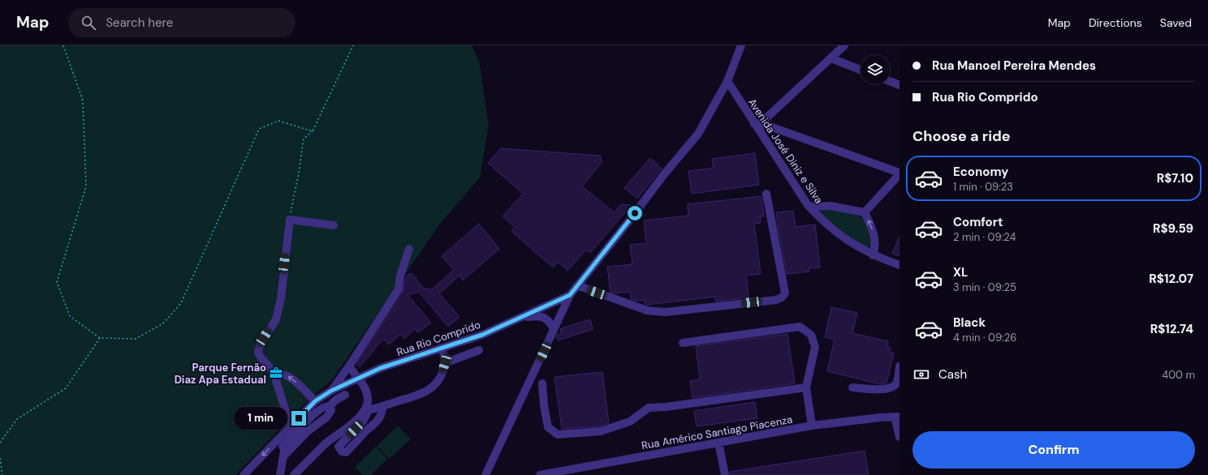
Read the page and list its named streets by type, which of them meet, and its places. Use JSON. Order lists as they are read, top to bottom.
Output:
{
  "streets": {
    "street": ["Avenida José Diniz e Silva", "Rua Rio Comprido", "Rua Américo Santiago Piacenza"]
  },
  "places": {
    "office": ["Parque Fernão Diaz Apa Estadual"]
  },
  "page": {
    "header": "Map",
    "search": "Search here",
    "nav": ["Map", "Directions", "Saved"],
    "banner": ["Rua Manoel Pereira Mendes", "Rua Rio Comprido"],
    "heading": "Choose a ride",
    "list": [
      {
        "name": "Economy",
        "note": "1 min · 09:23",
        "value": "R$7.10"
      },
      {
        "name": "Comfort",
        "note": "2 min · 09:24",
        "value": "R$9.59"
      },
      {
        "name": "XL",
        "note": "3 min · 09:25",
        "value": "R$12.07"
      },
      {
        "name": "Black",
        "note": "4 min · 09:26",
        "value": "R$12.74"
      }
    ],
    "pay": ["Cash", "400 m"],
    "bubble": "1 min",
    "buttons": "Confirm"
  }
}
